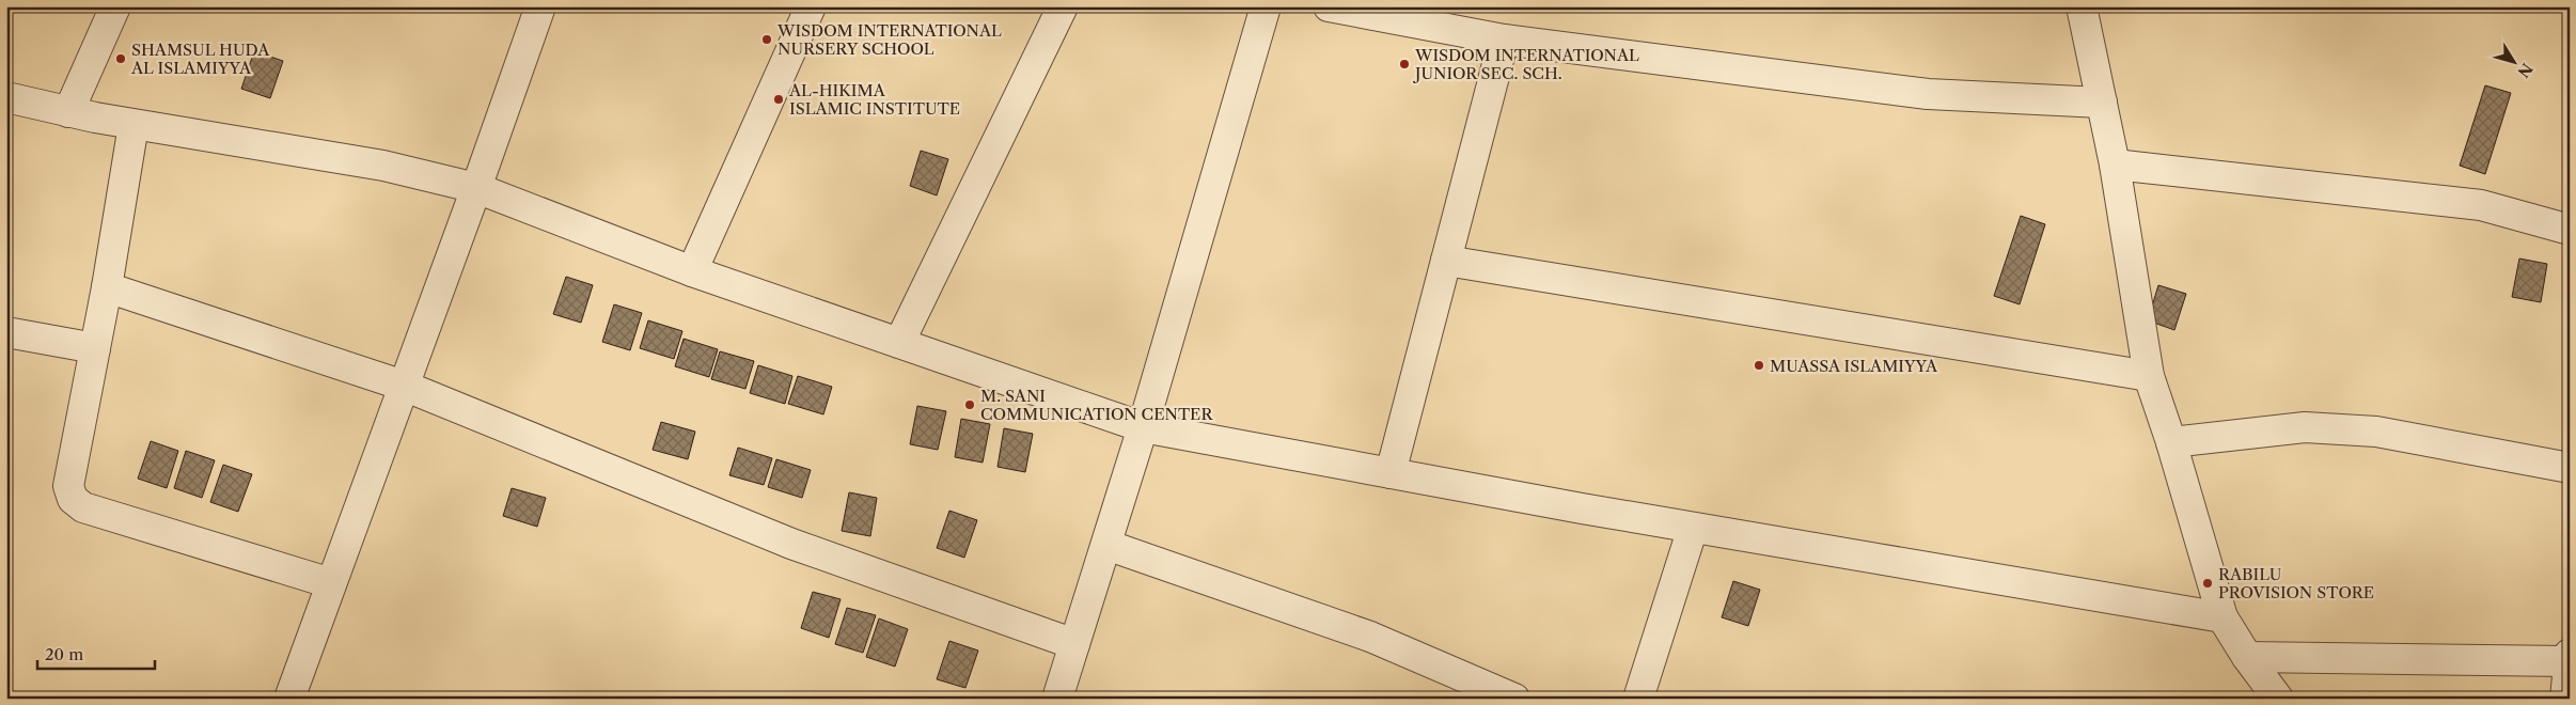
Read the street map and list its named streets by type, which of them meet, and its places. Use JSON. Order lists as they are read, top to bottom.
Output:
{
  "places": [
    "WISDOM INTERNATIONAL NURSERY SCHOOL",
    "SHAMSUL HUDA AL ISLAMIYYA",
    "WISDOM INTERNATIONAL JUNIOR SEC. SCH.",
    "AL-HIKIMA ISLAMIC INSTITUTE",
    "MUASSA ISLAMIYYA",
    "M. SANI COMMUNICATION CENTER",
    "RABILU PROVISION STORE"
  ],
  "scale_bar": "20 m",
  "north": "bottom right"
}
